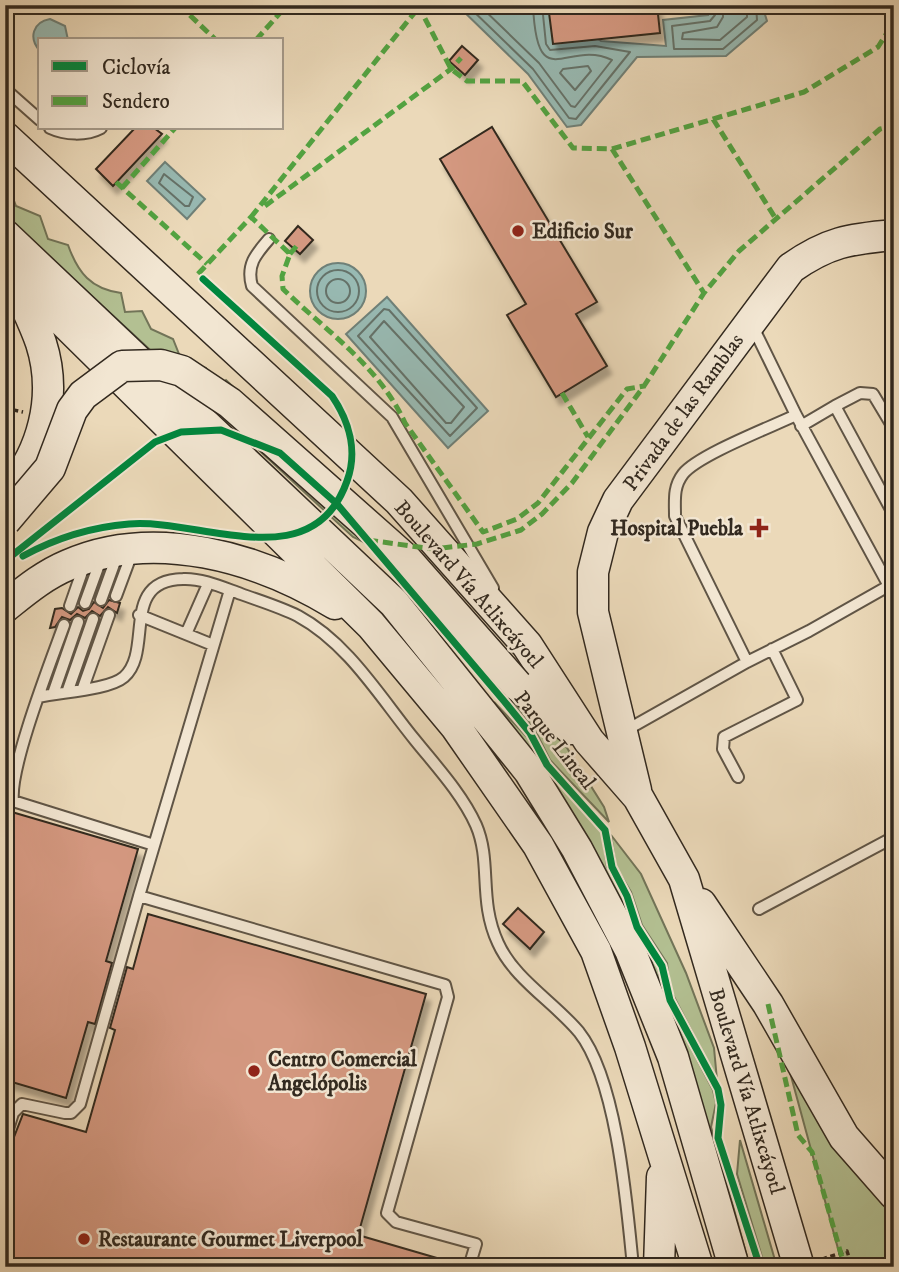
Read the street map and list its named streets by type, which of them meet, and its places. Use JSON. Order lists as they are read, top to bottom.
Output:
{
  "streets": {
    "main road": ["Privada de las Ramblas", "Boulevard Vía Atlixcáyotl"],
    "cycle path": ["Parque Lineal"]
  },
  "crossings": [
    ["Privada de las Ramblas", "Boulevard Vía Atlixcáyotl"]
  ],
  "places": {
    "other": ["Edificio Sur", "Centro Comercial Angelópolis", "Restaurante Gourmet Liverpool"],
    "health": ["Hospital Puebla"]
  },
  "legend": ["Ciclovía", "Sendero"]
}
